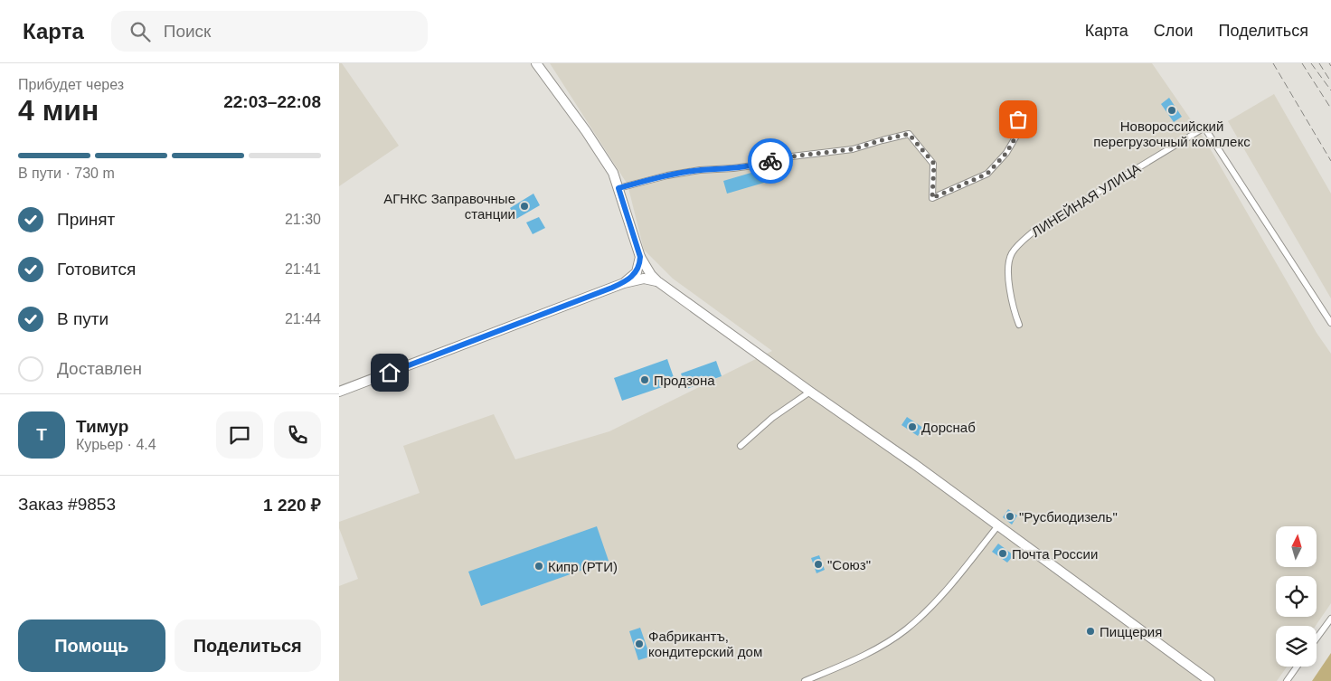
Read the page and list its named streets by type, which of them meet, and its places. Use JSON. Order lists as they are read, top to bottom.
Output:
{
  "streets": {
    "street": ["ЛИНЕЙНАЯ УЛИЦА"]
  },
  "places": [
    "Новороссийский перегрузочный комплекс",
    "АГНКС Заправочные станции",
    "Продзона",
    "Дорснаб",
    "\"Русбиодизель\"",
    "Почта России",
    "\"Союз\"",
    "Кипр (РТИ)",
    "Пиццерия",
    "Фабрикантъ, кондитерский дом"
  ],
  "north": "top",
  "page": {
    "header": "Карта",
    "search": "Поиск",
    "nav": ["Карта", "Слои", "Поделиться"],
    "heading": ["4 мин", "Прибудет через", "22:03–22:08"],
    "panel": [
      "Тимур",
      "Курьер · 4.4",
      "Заказ #9853",
      "1 220 ₽"
    ],
    "bar": "В пути · 730 m",
    "list": [
      ["Принят", "21:30"],
      ["Готовится", "21:41"],
      ["В пути", "21:44"],
      "Доставлен"
    ],
    "round": "Т",
    "buttons": ["Помощь", "Поделиться"]
  }
}
